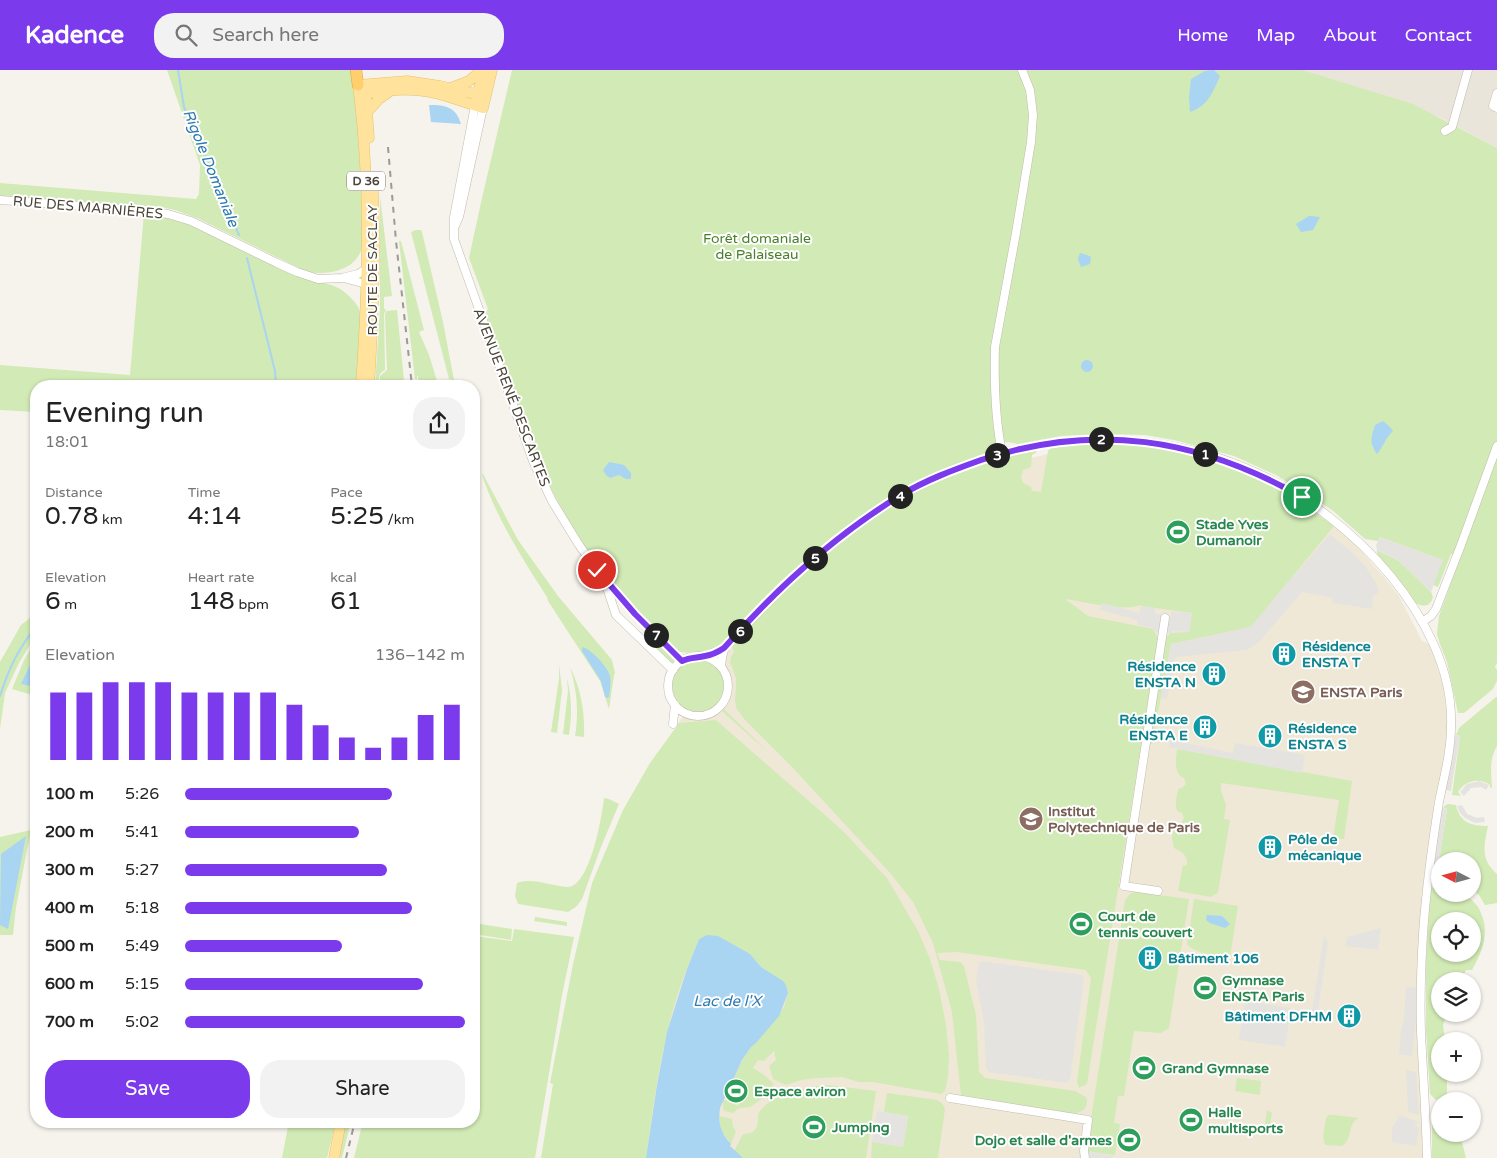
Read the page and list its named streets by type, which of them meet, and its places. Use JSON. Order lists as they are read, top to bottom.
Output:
{
  "streets": {
    "main road": ["D 36", "ROUTE DE SACLAY"],
    "street": ["RUE DES MARNIÈRES", "AVENUE RENÉ DESCARTES"]
  },
  "crossings": [
    ["RUE DES MARNIÈRES", "ROUTE DE SACLAY"]
  ],
  "water": ["Rigole Domaniale", "Lac de l'X"],
  "parks": ["Forêt domaniale de Palaiseau"],
  "places": {
    "sports": [
      "Stade Yves Dumanoir",
      "Court de tennis couvert",
      "Gymnase ENSTA Paris",
      "Grand Gymnase",
      "Espace aviron",
      "Halle multisports",
      "Jumping",
      "Dojo et salle d'armes"
    ],
    "building": [
      "Résidence ENSTA T",
      "Résidence ENSTA N",
      "Résidence ENSTA E",
      "Résidence ENSTA S",
      "Pôle de mécanique",
      "Bâtiment 106",
      "Bâtiment DFHM"
    ],
    "school or university": ["ENSTA Paris", "Institut Polytechnique de Paris"]
  },
  "north": "left",
  "page": {
    "header": "Kadence",
    "search": "Search here",
    "nav": [
      "Home",
      "Map",
      "About",
      "Contact"
    ],
    "heading": ["Evening run", "18:01"],
    "pins": [
      "2",
      "1",
      "3",
      "4",
      "5",
      "6",
      "7"
    ],
    "stats": [
      ["Distance", "0.78 km"],
      ["Time", "4:14"],
      ["Pace", "5:25 /km"],
      ["Elevation", "6 m"],
      ["Heart rate", "148 bpm"],
      ["kcal", "61"]
    ],
    "chart": ["Elevation", "136–142 m"],
    "list": [
      {
        "name": "100 m",
        "note": "5:26"
      },
      {
        "name": "200 m",
        "note": "5:41"
      },
      {
        "name": "300 m",
        "note": "5:27"
      },
      {
        "name": "400 m",
        "note": "5:18"
      },
      {
        "name": "500 m",
        "note": "5:49"
      },
      {
        "name": "600 m",
        "note": "5:15"
      },
      {
        "name": "700 m",
        "note": "5:02"
      }
    ],
    "map_buttons": ["+", "−"],
    "buttons": ["Save", "Share"]
  }
}
